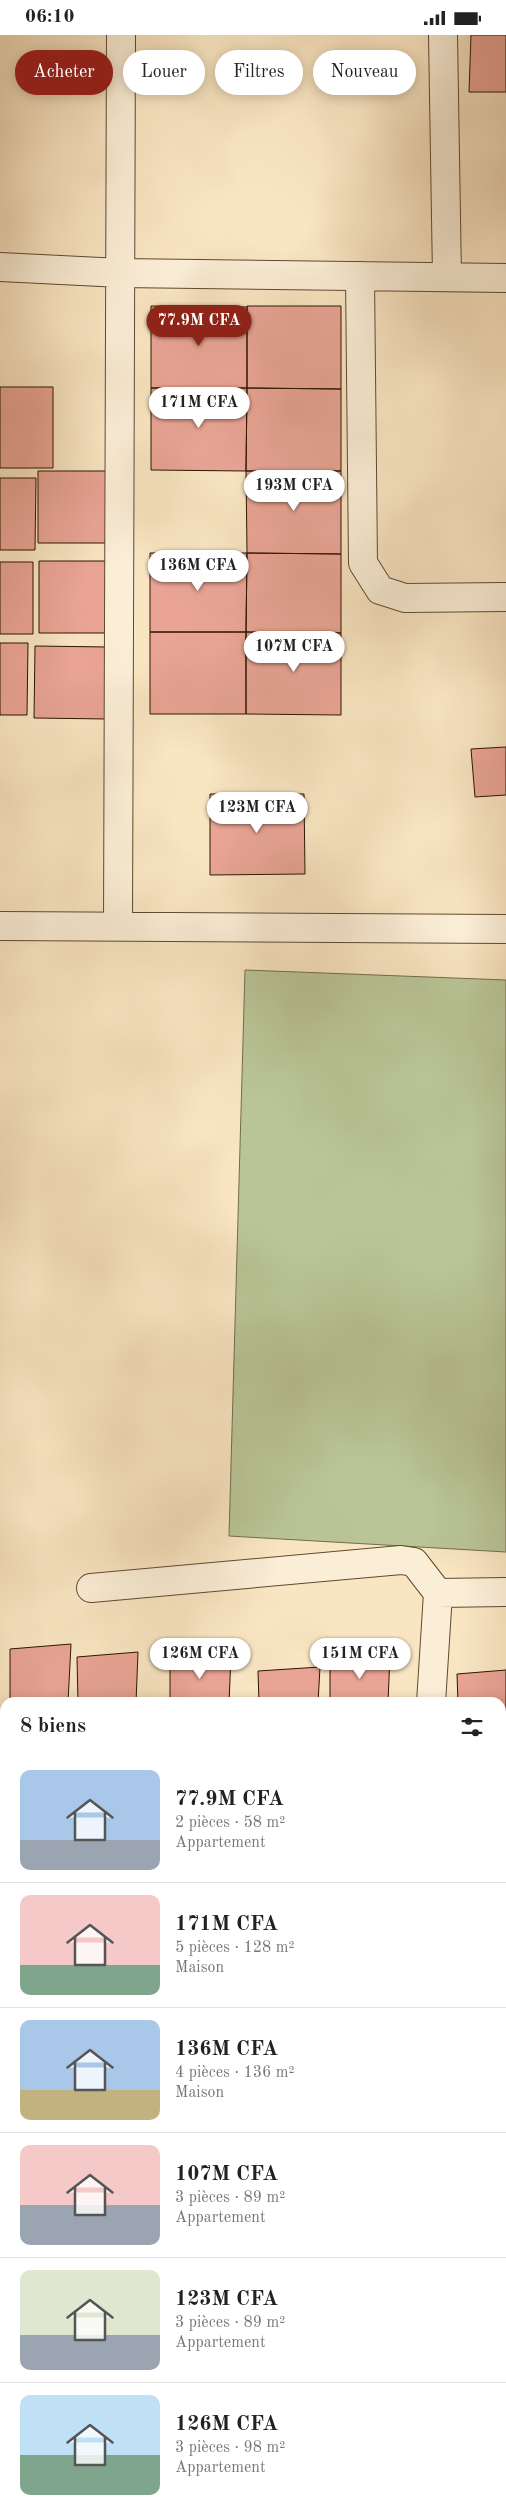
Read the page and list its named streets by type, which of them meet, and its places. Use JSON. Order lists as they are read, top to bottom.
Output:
{
  "page": {
    "status": "06:10",
    "chip": [
      "Acheter",
      "Louer",
      "Filtres",
      "Nouveau"
    ],
    "price": [
      "77.9M CFA",
      "171M CFA",
      "193M CFA",
      "136M CFA",
      "107M CFA",
      "123M CFA",
      "126M CFA",
      "151M CFA"
    ],
    "heading": "8 biens",
    "list": [
      {
        "name": "77.9M CFA",
        "note": "2 pièces · 58 m² · Appartement"
      },
      {
        "name": "171M CFA",
        "note": "5 pièces · 128 m² · Maison"
      },
      {
        "name": "136M CFA",
        "note": "4 pièces · 136 m² · Maison"
      },
      {
        "name": "107M CFA",
        "note": "3 pièces · 89 m² · Appartement"
      },
      {
        "name": "123M CFA",
        "note": "3 pièces · 89 m² · Appartement"
      },
      {
        "name": "126M CFA",
        "note": "3 pièces · 98 m² · Appartement"
      }
    ]
  }
}
